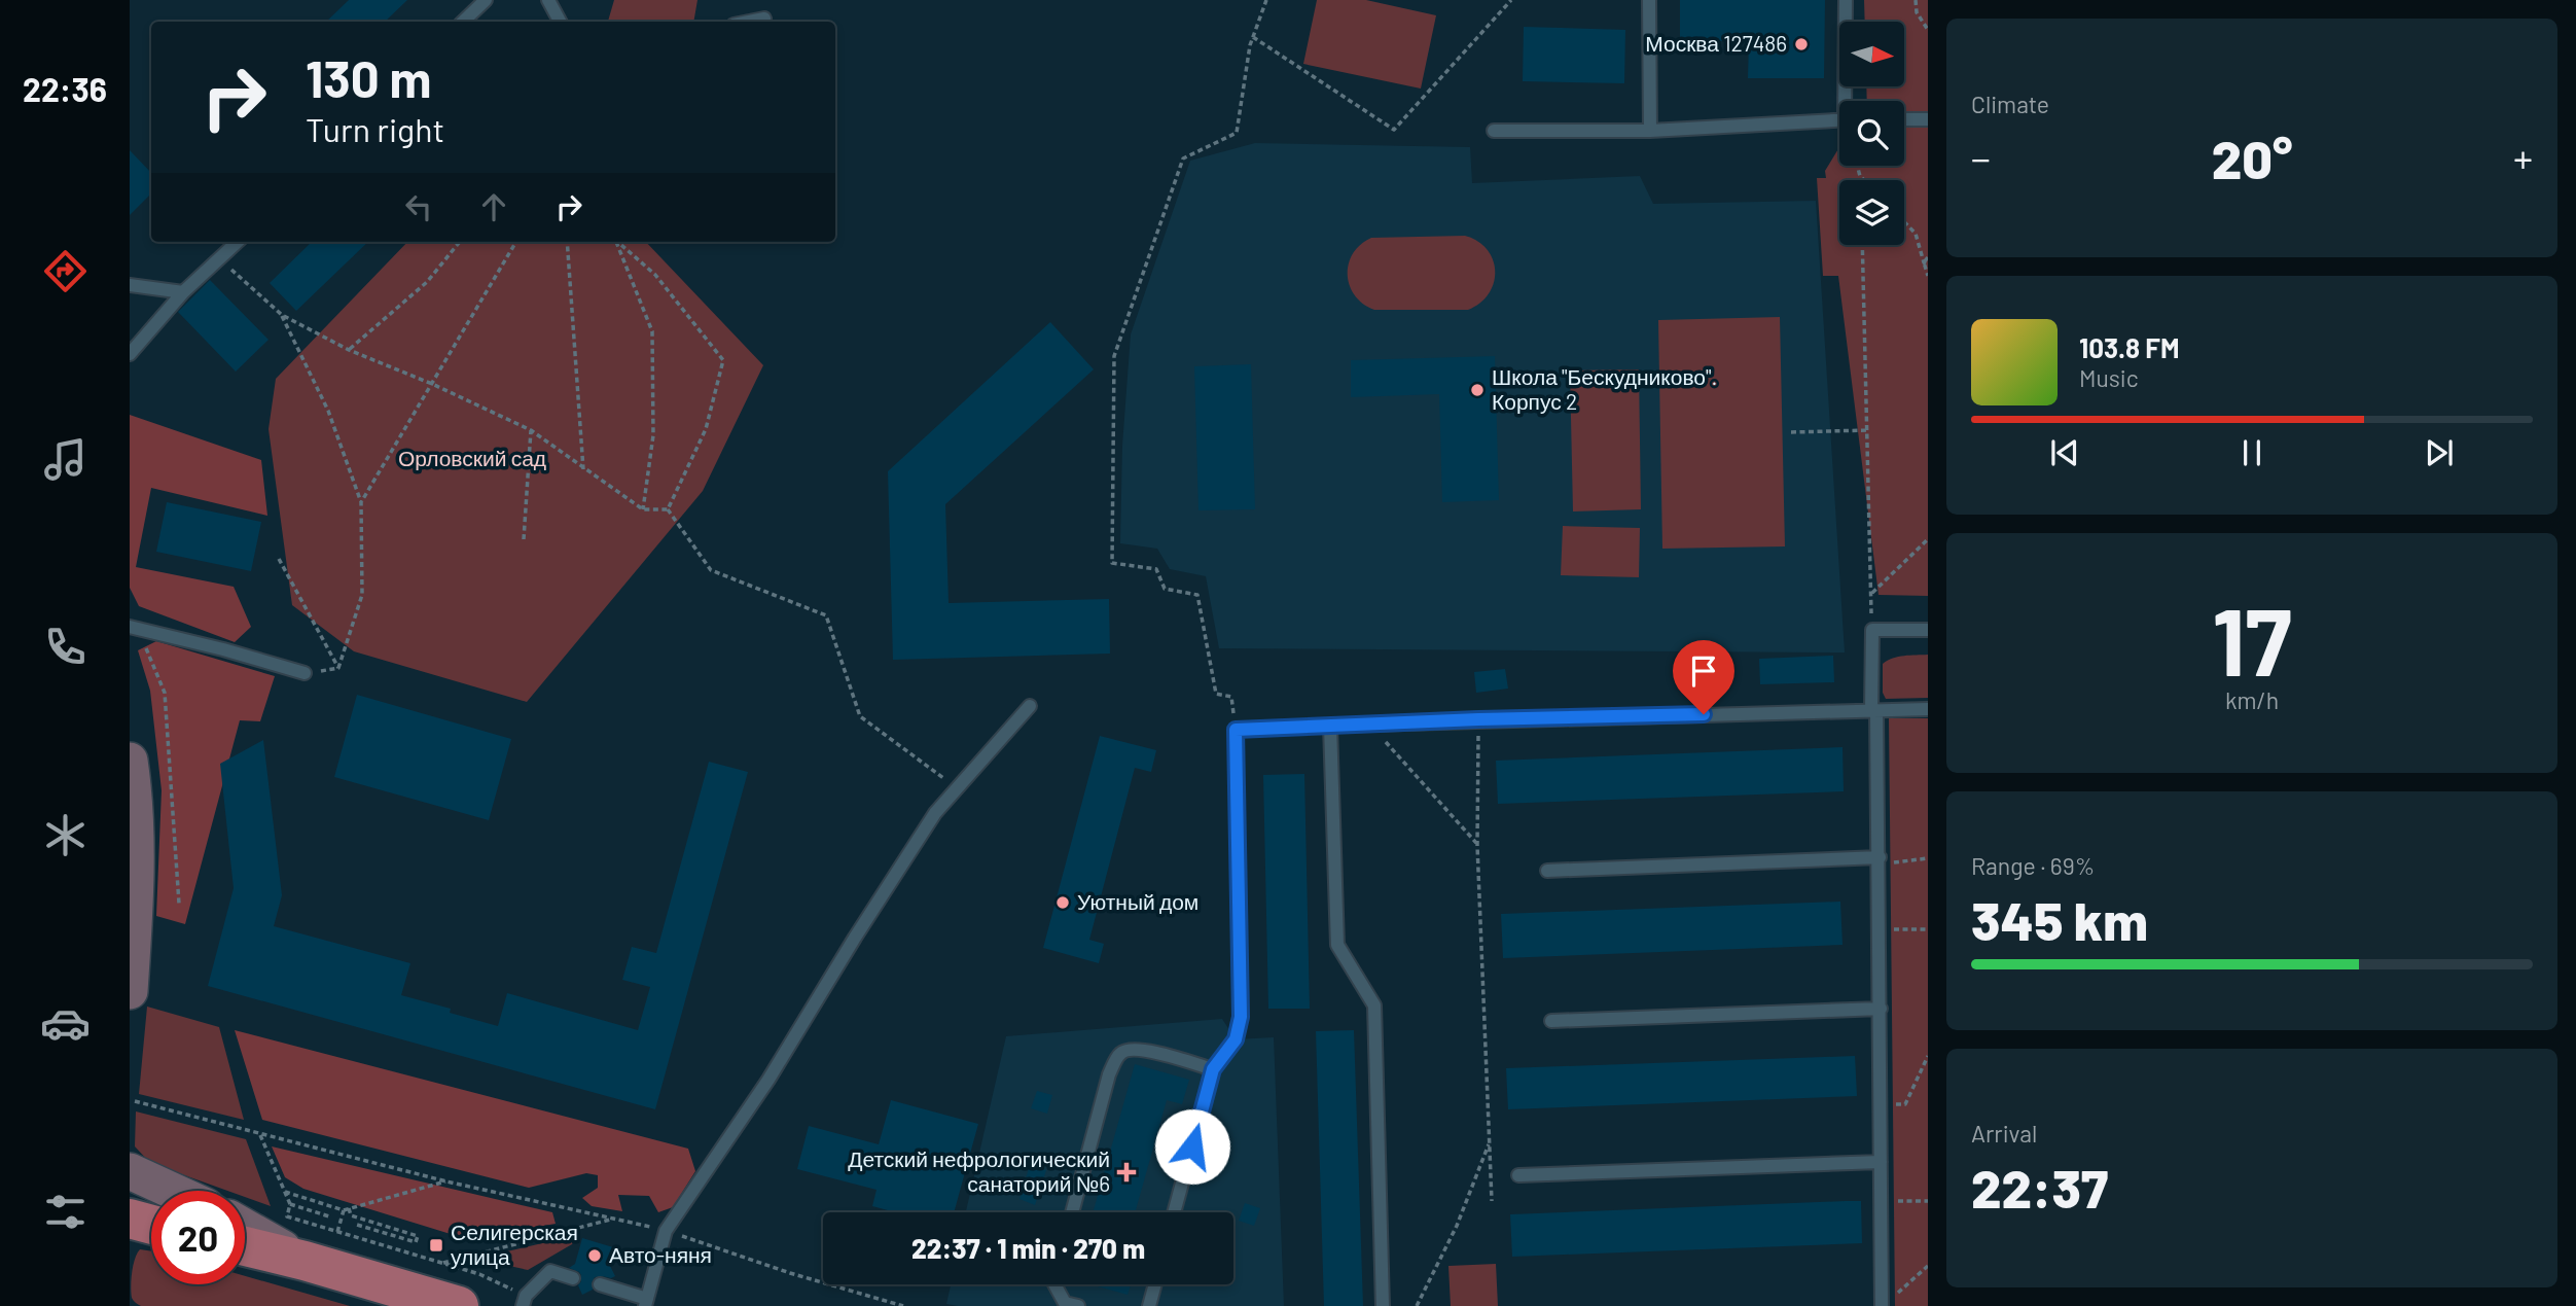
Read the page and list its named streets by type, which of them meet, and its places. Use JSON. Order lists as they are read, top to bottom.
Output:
{
  "parks": ["Орловский сад"],
  "places": {
    "other": [
      "Москва 127486",
      "Школа \"Бескудниково\". Корпус 2",
      "Уютный дом",
      "Авто-няня"
    ],
    "health": ["Детский нефрологический санаторий №6"],
    "transit": ["Селигерская улица"]
  },
  "north": "right",
  "page": {
    "tabs": "22:36",
    "tile": [
      "Climate",
      ["17", "km/h"],
      ["Range · 69%", "345 km"],
      ["Arrival", "22:37"]
    ],
    "turn": ["130 m", "Turn right"],
    "heat": ["−", "20°", "+"],
    "song": ["103.8 FM", "Music"],
    "limit": "20",
    "trip": "22:37 · 1 min · 270 m"
  }
}
